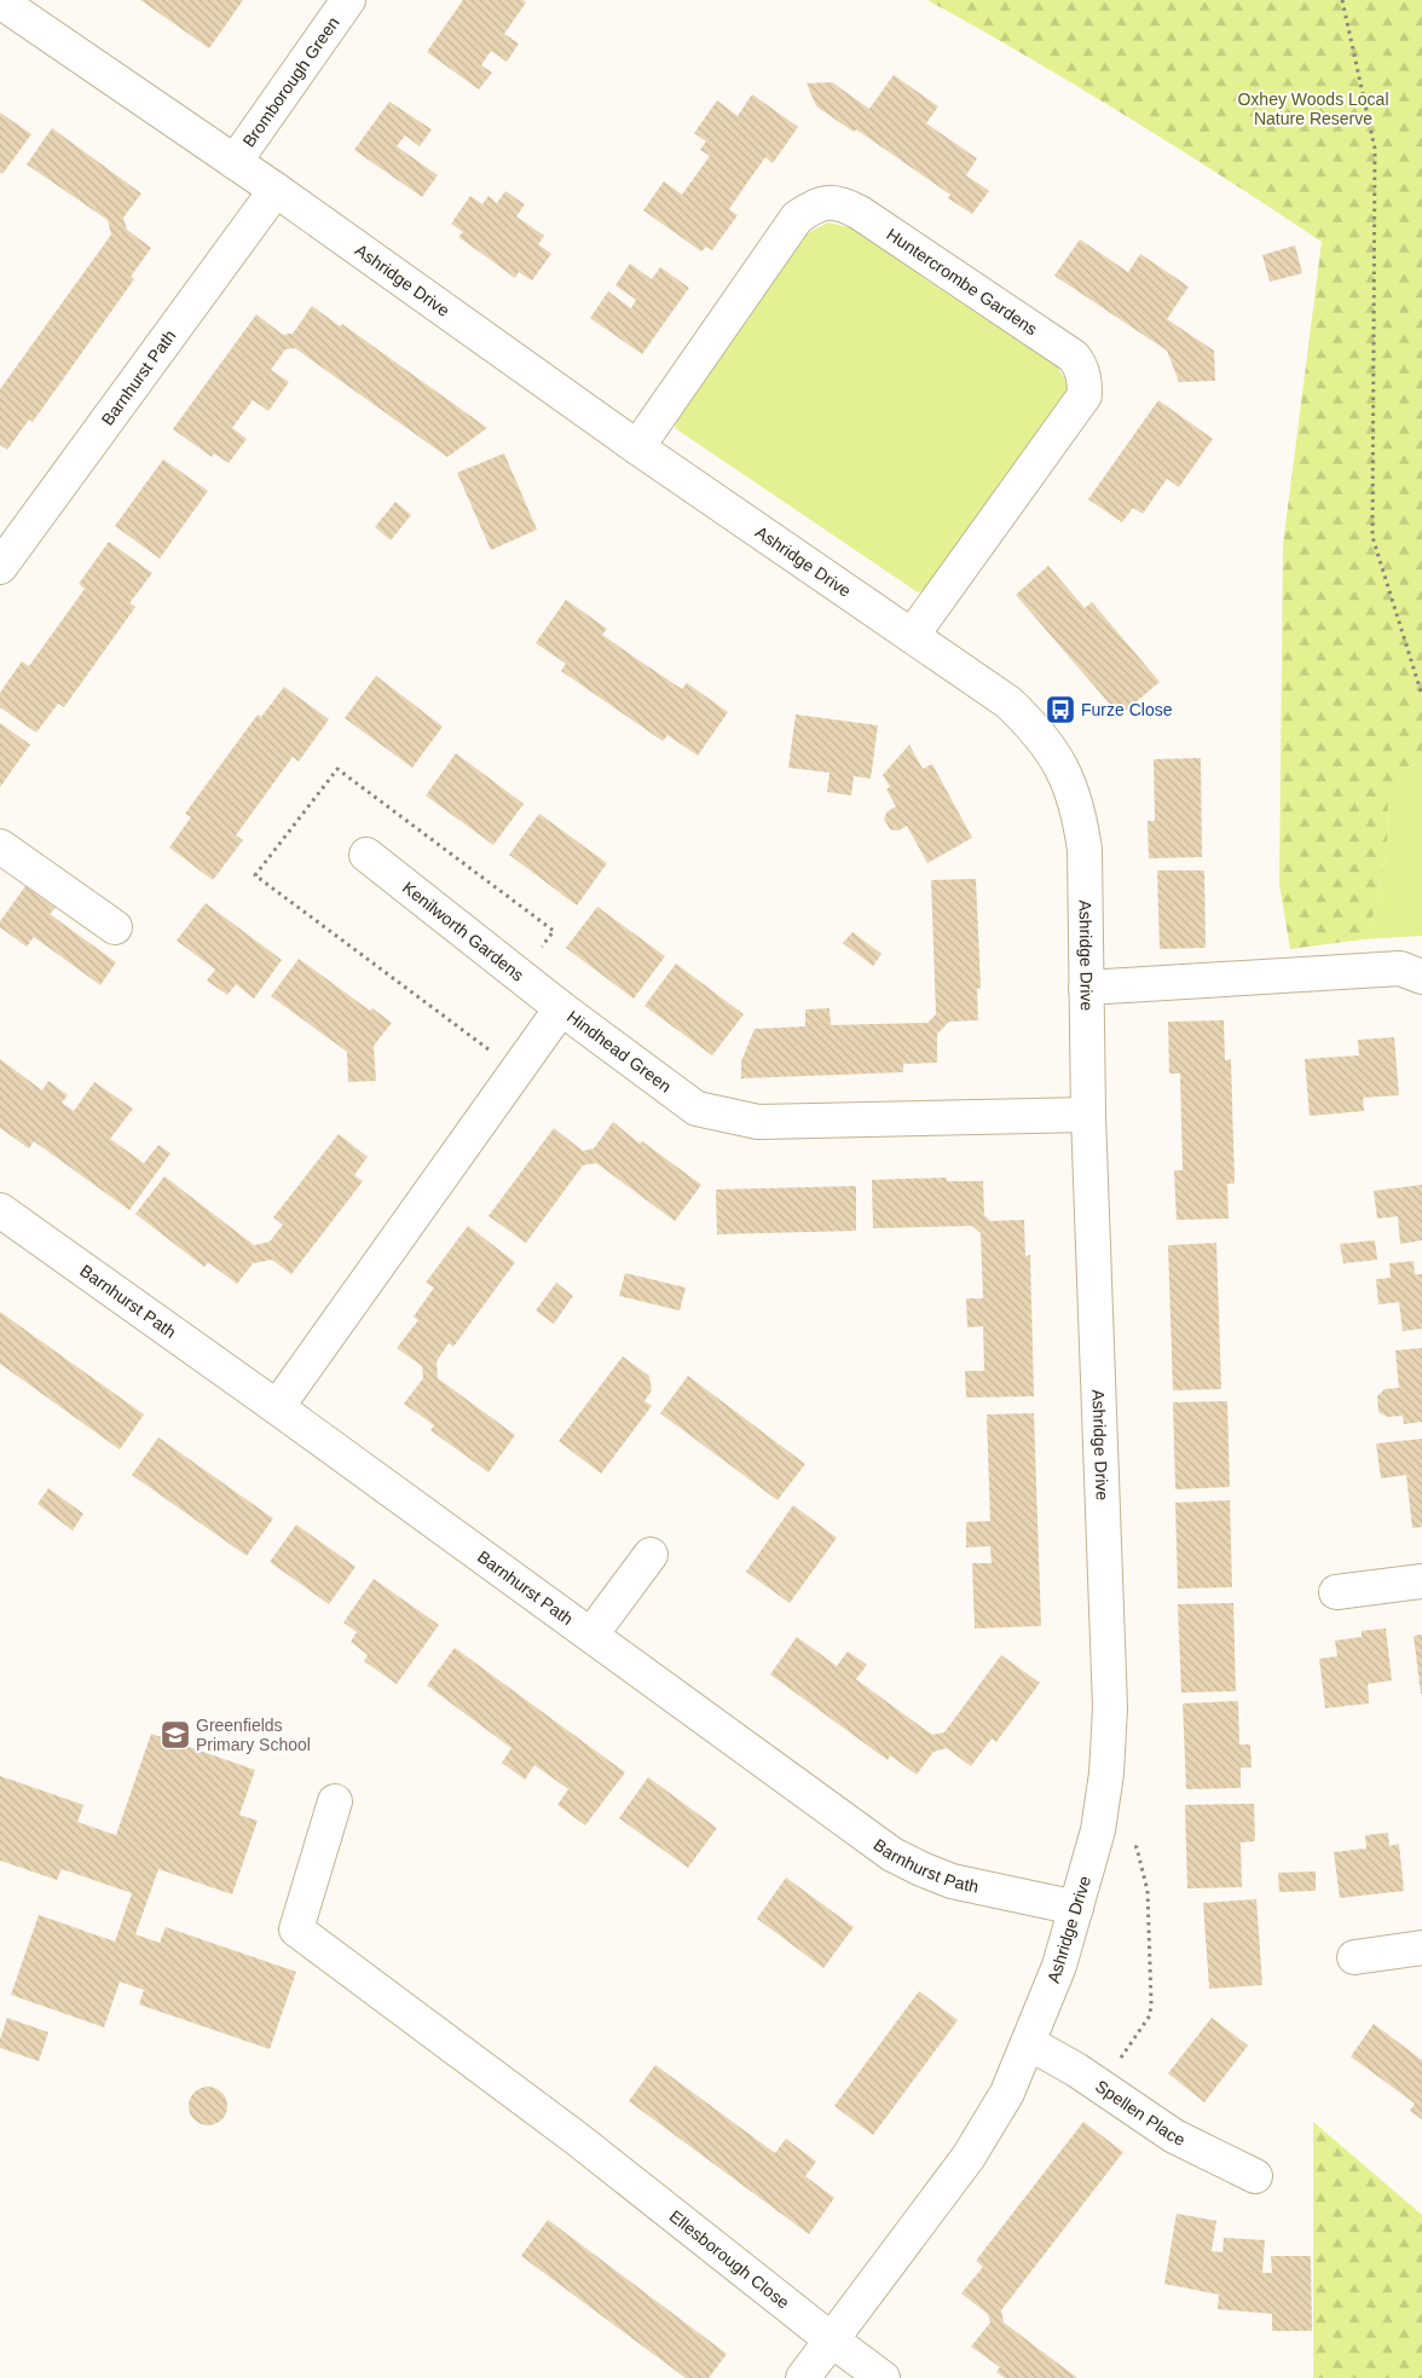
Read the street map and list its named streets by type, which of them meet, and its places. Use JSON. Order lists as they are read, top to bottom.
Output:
{
  "streets": {
    "street": [
      "Bromborough Green",
      "Ashridge Drive",
      "Huntercrombe Gardens",
      "Barnhurst Path",
      "Kenilworth Gardens",
      "Hindhead Green",
      "Spellen Place",
      "Ellesborough Close"
    ]
  },
  "crossings": [
    ["Bromborough Green", "Ashridge Drive"],
    ["Ashridge Drive", "Huntercrombe Gardens"],
    ["Ashridge Drive", "Barnhurst Path"],
    ["Ashridge Drive", "Hindhead Green"],
    ["Ashridge Drive", "Spellen Place"],
    ["Ashridge Drive", "Ellesborough Close"],
    ["Barnhurst Path", "Hindhead Green"],
    ["Kenilworth Gardens", "Hindhead Green"]
  ],
  "parks": ["Oxhey Woods Local Nature Reserve"],
  "places": {
    "bus stop": ["Furze Close"],
    "school or university": ["Greenfields Primary School"]
  }
}
